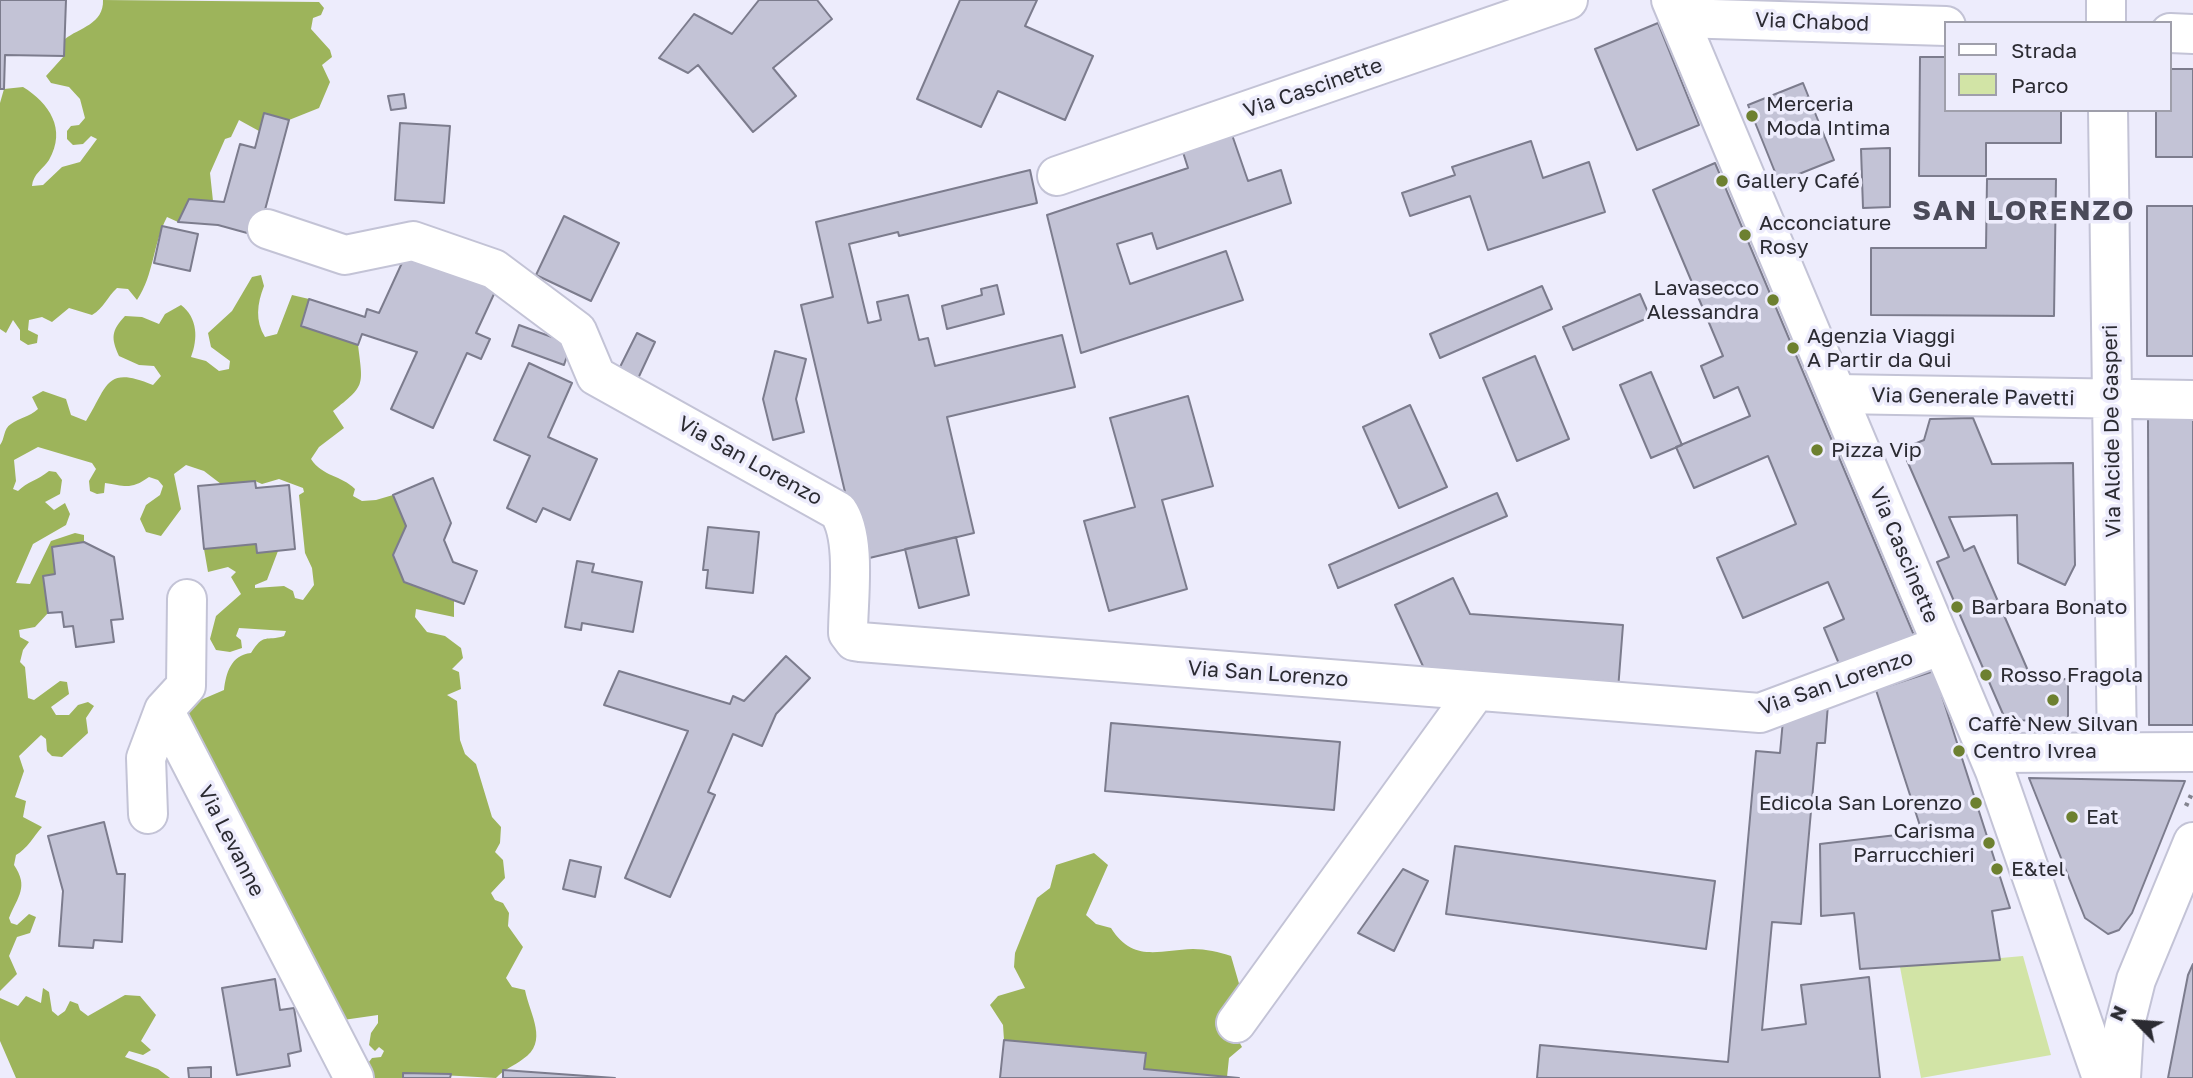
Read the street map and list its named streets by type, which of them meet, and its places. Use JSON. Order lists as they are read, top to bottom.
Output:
{
  "streets": {
    "street": [
      "Via Chabod",
      "Via Cascinette",
      "Via Generale Pavetti",
      "Via Alcide De Gasperi",
      "Via San Lorenzo",
      "Via Levanne"
    ]
  },
  "crossings": [
    ["Via Chabod", "Via Cascinette"],
    ["Via Cascinette", "Via Generale Pavetti"],
    ["Via Cascinette", "Via San Lorenzo"],
    ["Via Generale Pavetti", "Via Alcide De Gasperi"]
  ],
  "districts": ["SAN LORENZO"],
  "places": [
    "Merceria Moda Intima",
    "Gallery Café",
    "Acconciature Rosy",
    "Lavasecco Alessandra",
    "Agenzia Viaggi A Partir da Qui",
    "Pizza Vip",
    "Barbara Bonato",
    "Rosso Fragola",
    "Caffè New Silvan",
    "Centro Ivrea",
    "Edicola San Lorenzo",
    "Eat",
    "Carisma Parrucchieri",
    "E&tel"
  ],
  "legend": ["Strada", "Parco"],
  "north": "top left"
}
